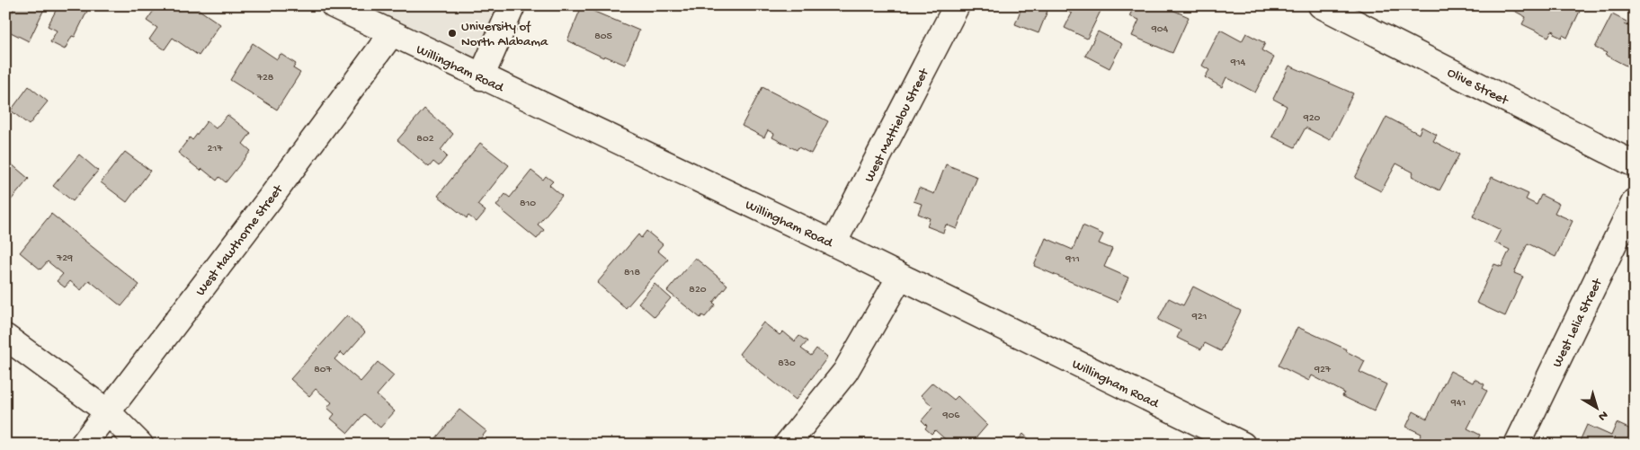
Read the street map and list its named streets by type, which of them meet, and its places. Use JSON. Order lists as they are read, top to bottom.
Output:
{
  "streets": {
    "street": [
      "Willingham Road",
      "Olive Street",
      "West Mattielou Street",
      "West Hawthorne Street",
      "West Lelia Street"
    ]
  },
  "crossings": [
    ["Willingham Road", "West Mattielou Street"],
    ["Willingham Road", "West Hawthorne Street"]
  ],
  "places": ["University of North Alabama"],
  "house_numbers": [
    "904",
    "805",
    "914",
    "728",
    "920",
    "802",
    "217",
    "810",
    "729",
    "911",
    "818",
    "820",
    "921",
    "830",
    "807",
    "927",
    "941",
    "906"
  ],
  "north": "bottom right"
}
